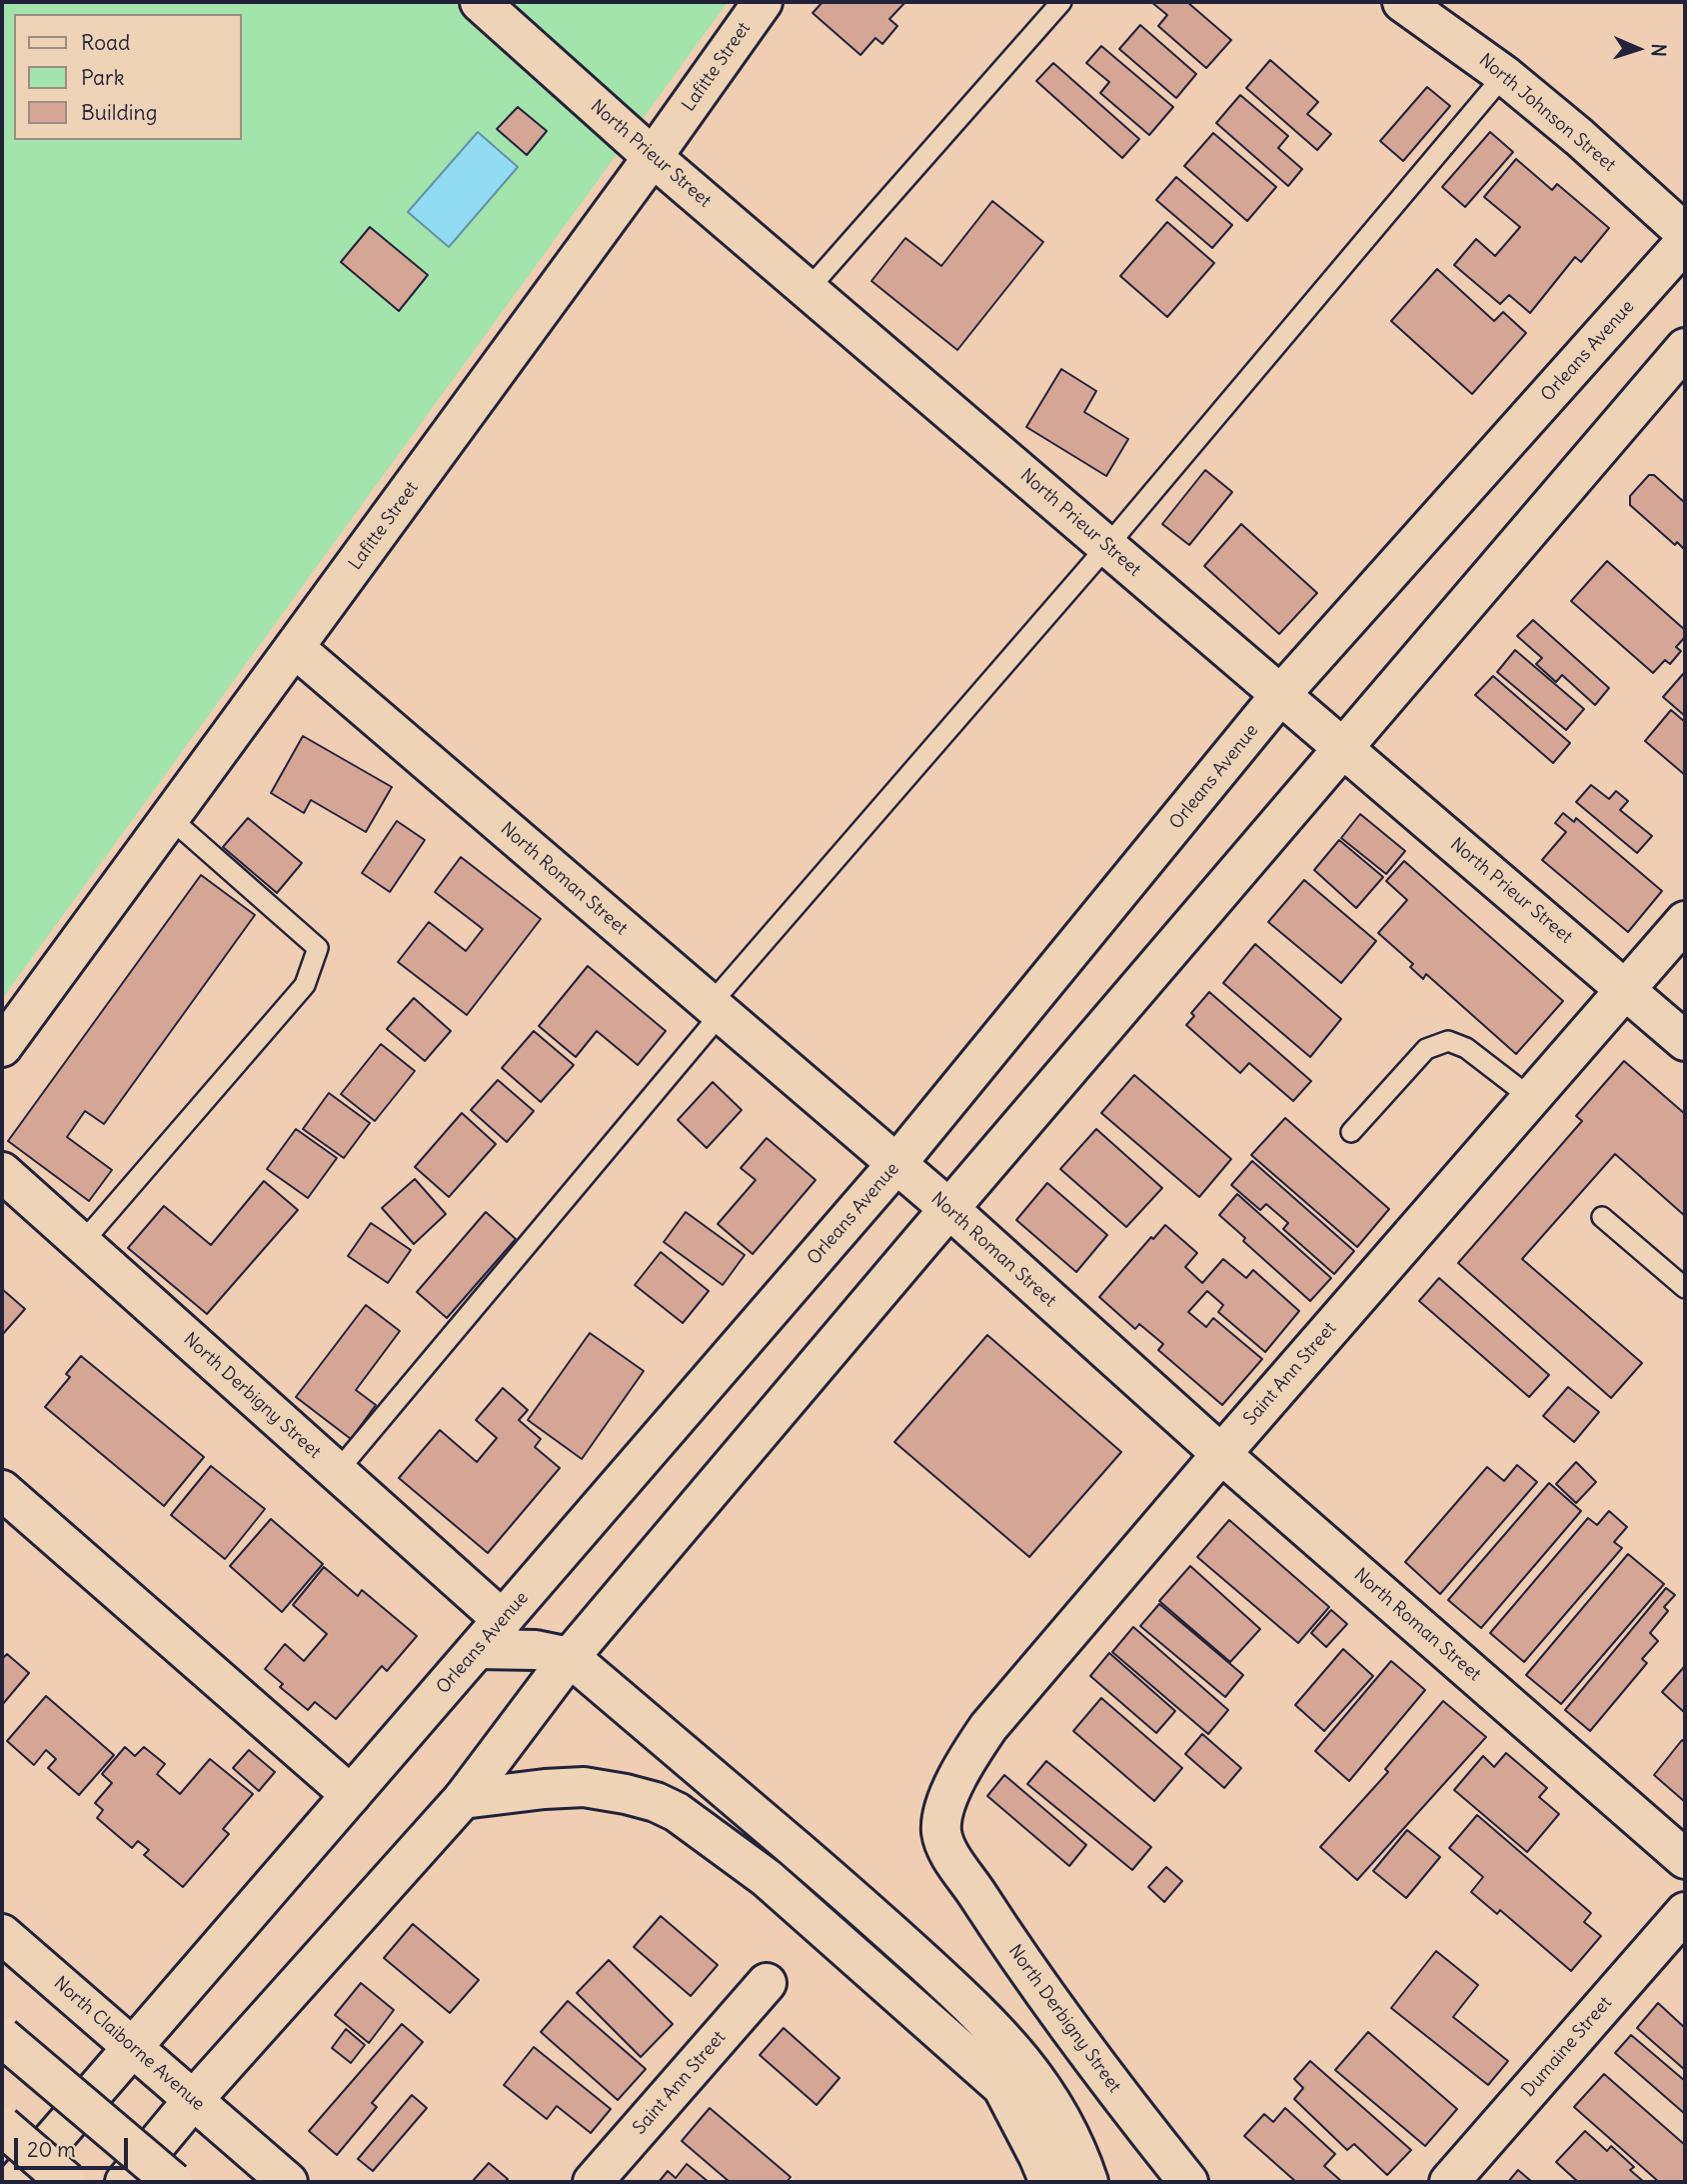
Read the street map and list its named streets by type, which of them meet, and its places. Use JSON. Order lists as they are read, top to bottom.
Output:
{
  "streets": {
    "main road": [
      "Lafitte Street",
      "North Johnson Street",
      "North Prieur Street",
      "Orleans Avenue",
      "North Roman Street",
      "Saint Ann Street",
      "North Derbigny Street",
      "North Claiborne Avenue",
      "Dumaine Street"
    ]
  },
  "crossings": [
    ["Lafitte Street", "North Prieur Street"],
    ["Lafitte Street", "North Roman Street"],
    ["North Prieur Street", "Orleans Avenue"],
    ["North Prieur Street", "Saint Ann Street"],
    ["Orleans Avenue", "North Roman Street"],
    ["Orleans Avenue", "North Derbigny Street"],
    ["Orleans Avenue", "North Claiborne Avenue"],
    ["North Roman Street", "Saint Ann Street"],
    ["Saint Ann Street", "North Derbigny Street"]
  ],
  "legend": ["Road", "Park", "Building"],
  "scale_bar": "20 m",
  "north": "right"
}
